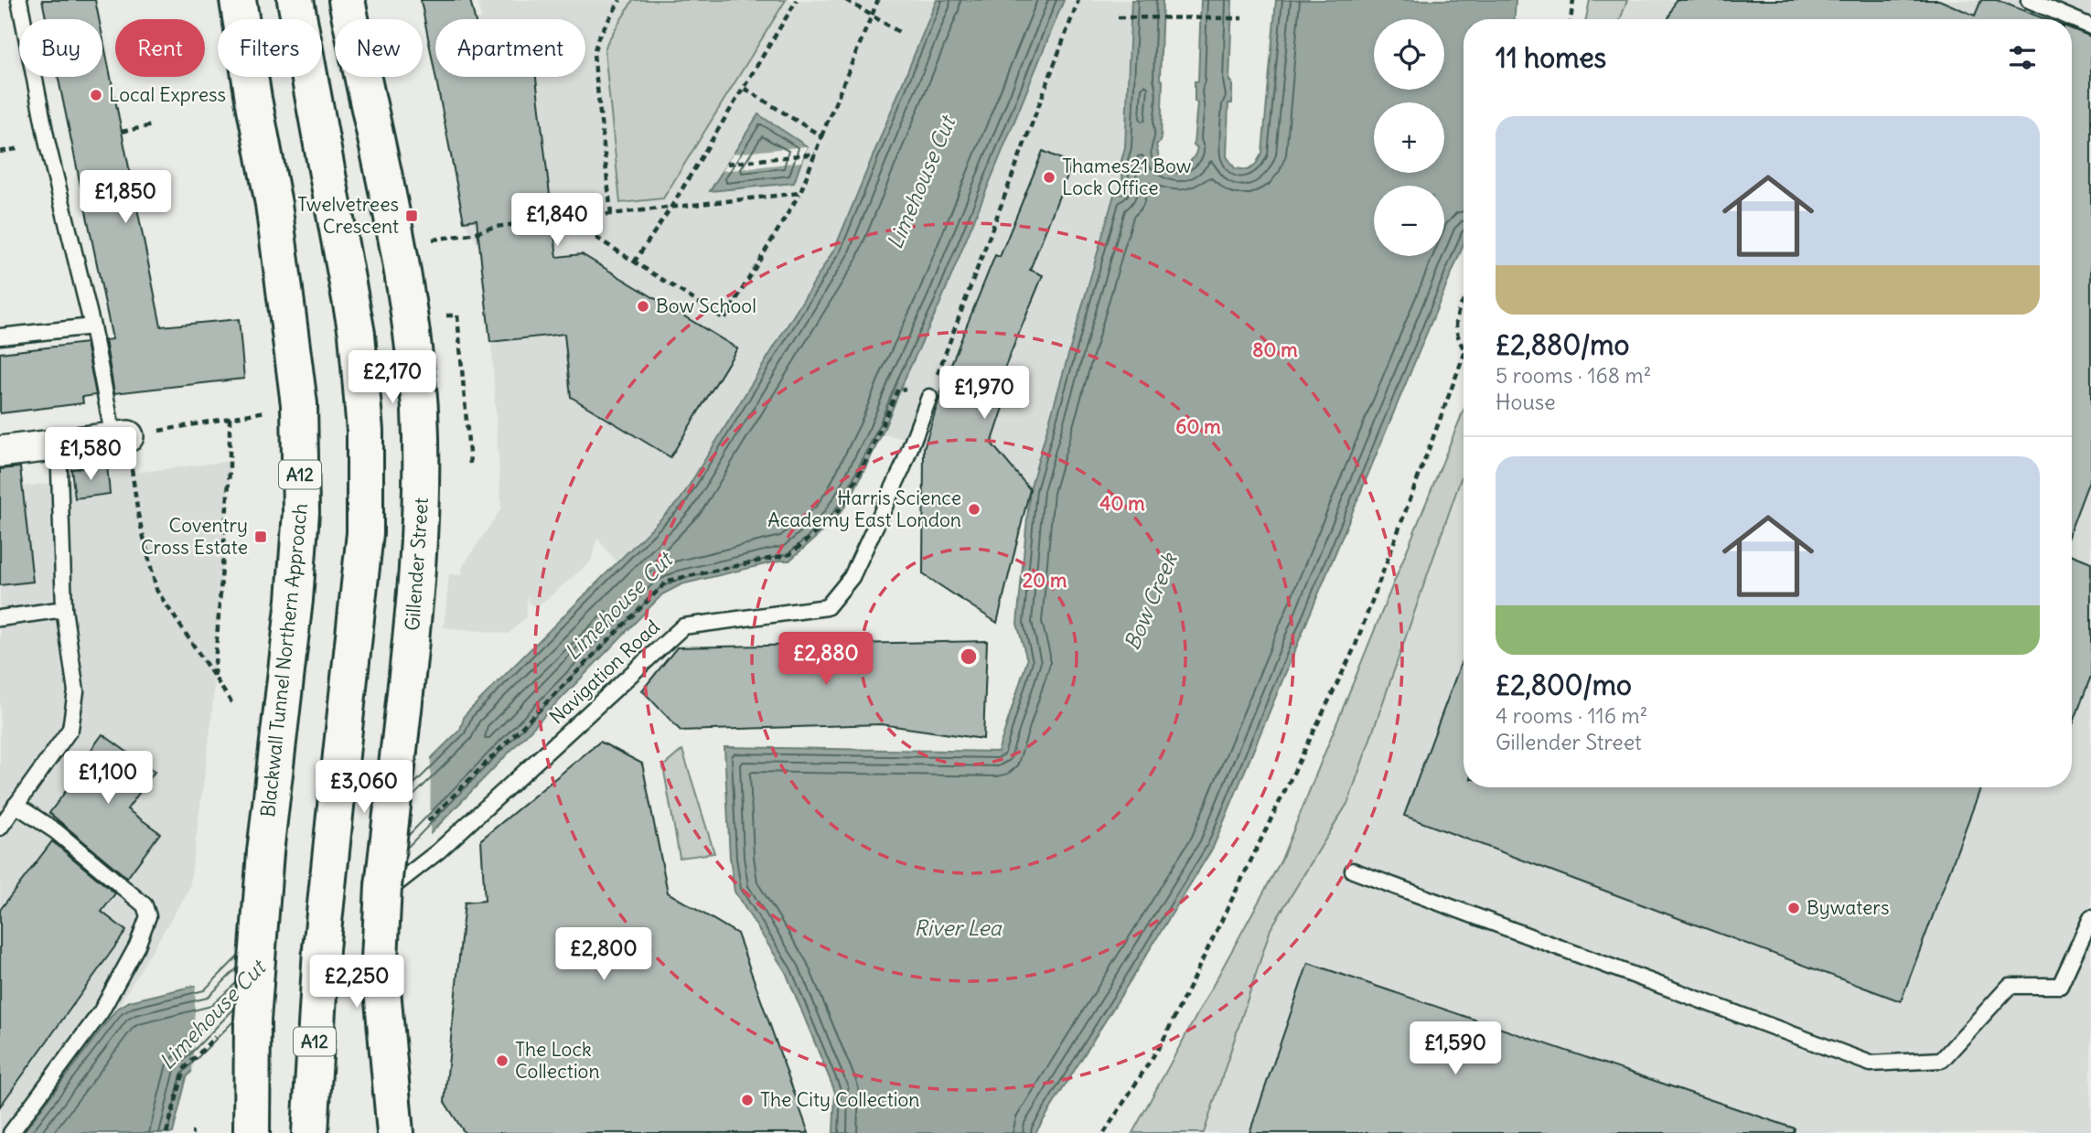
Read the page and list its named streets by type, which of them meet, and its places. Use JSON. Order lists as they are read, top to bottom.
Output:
{
  "streets": {
    "main road": ["A12", "Gillender Street", "Blackwall Tunnel Northern Approach"],
    "lane": ["Navigation Road"]
  },
  "crossings": [
    ["Gillender Street", "Navigation Road"]
  ],
  "water": ["Limehouse Cut", "Bow Creek", "River Lea"],
  "places": {
    "other": [
      "Local Express",
      "Thames21 Bow Lock Office",
      "Bow School",
      "Harris Science Academy East London",
      "Bywaters",
      "The Lock Collection",
      "The City Collection"
    ],
    "transit": ["Twelvetrees Crescent", "Coventry Cross Estate"]
  },
  "page": {
    "map_buttons": ["+", "−"],
    "chip": [
      "Buy",
      "Rent",
      "Filters",
      "New",
      "Apartment"
    ],
    "heading": "11 homes",
    "list": [
      {
        "name": "£2,880/mo",
        "note": "5 rooms · 168 m² · House"
      },
      {
        "name": "£2,800/mo",
        "note": "4 rooms · 116 m² · Gillender Street"
      }
    ],
    "price": [
      "£1,850",
      "£1,840",
      "£2,170",
      "£1,970",
      "£1,580",
      "£2,880",
      "£1,100",
      "£3,060",
      "£2,800",
      "£2,250",
      "£1,590"
    ]
  },
  "rings": [
    "80 m",
    "60 m",
    "40 m",
    "20 m"
  ]
}
